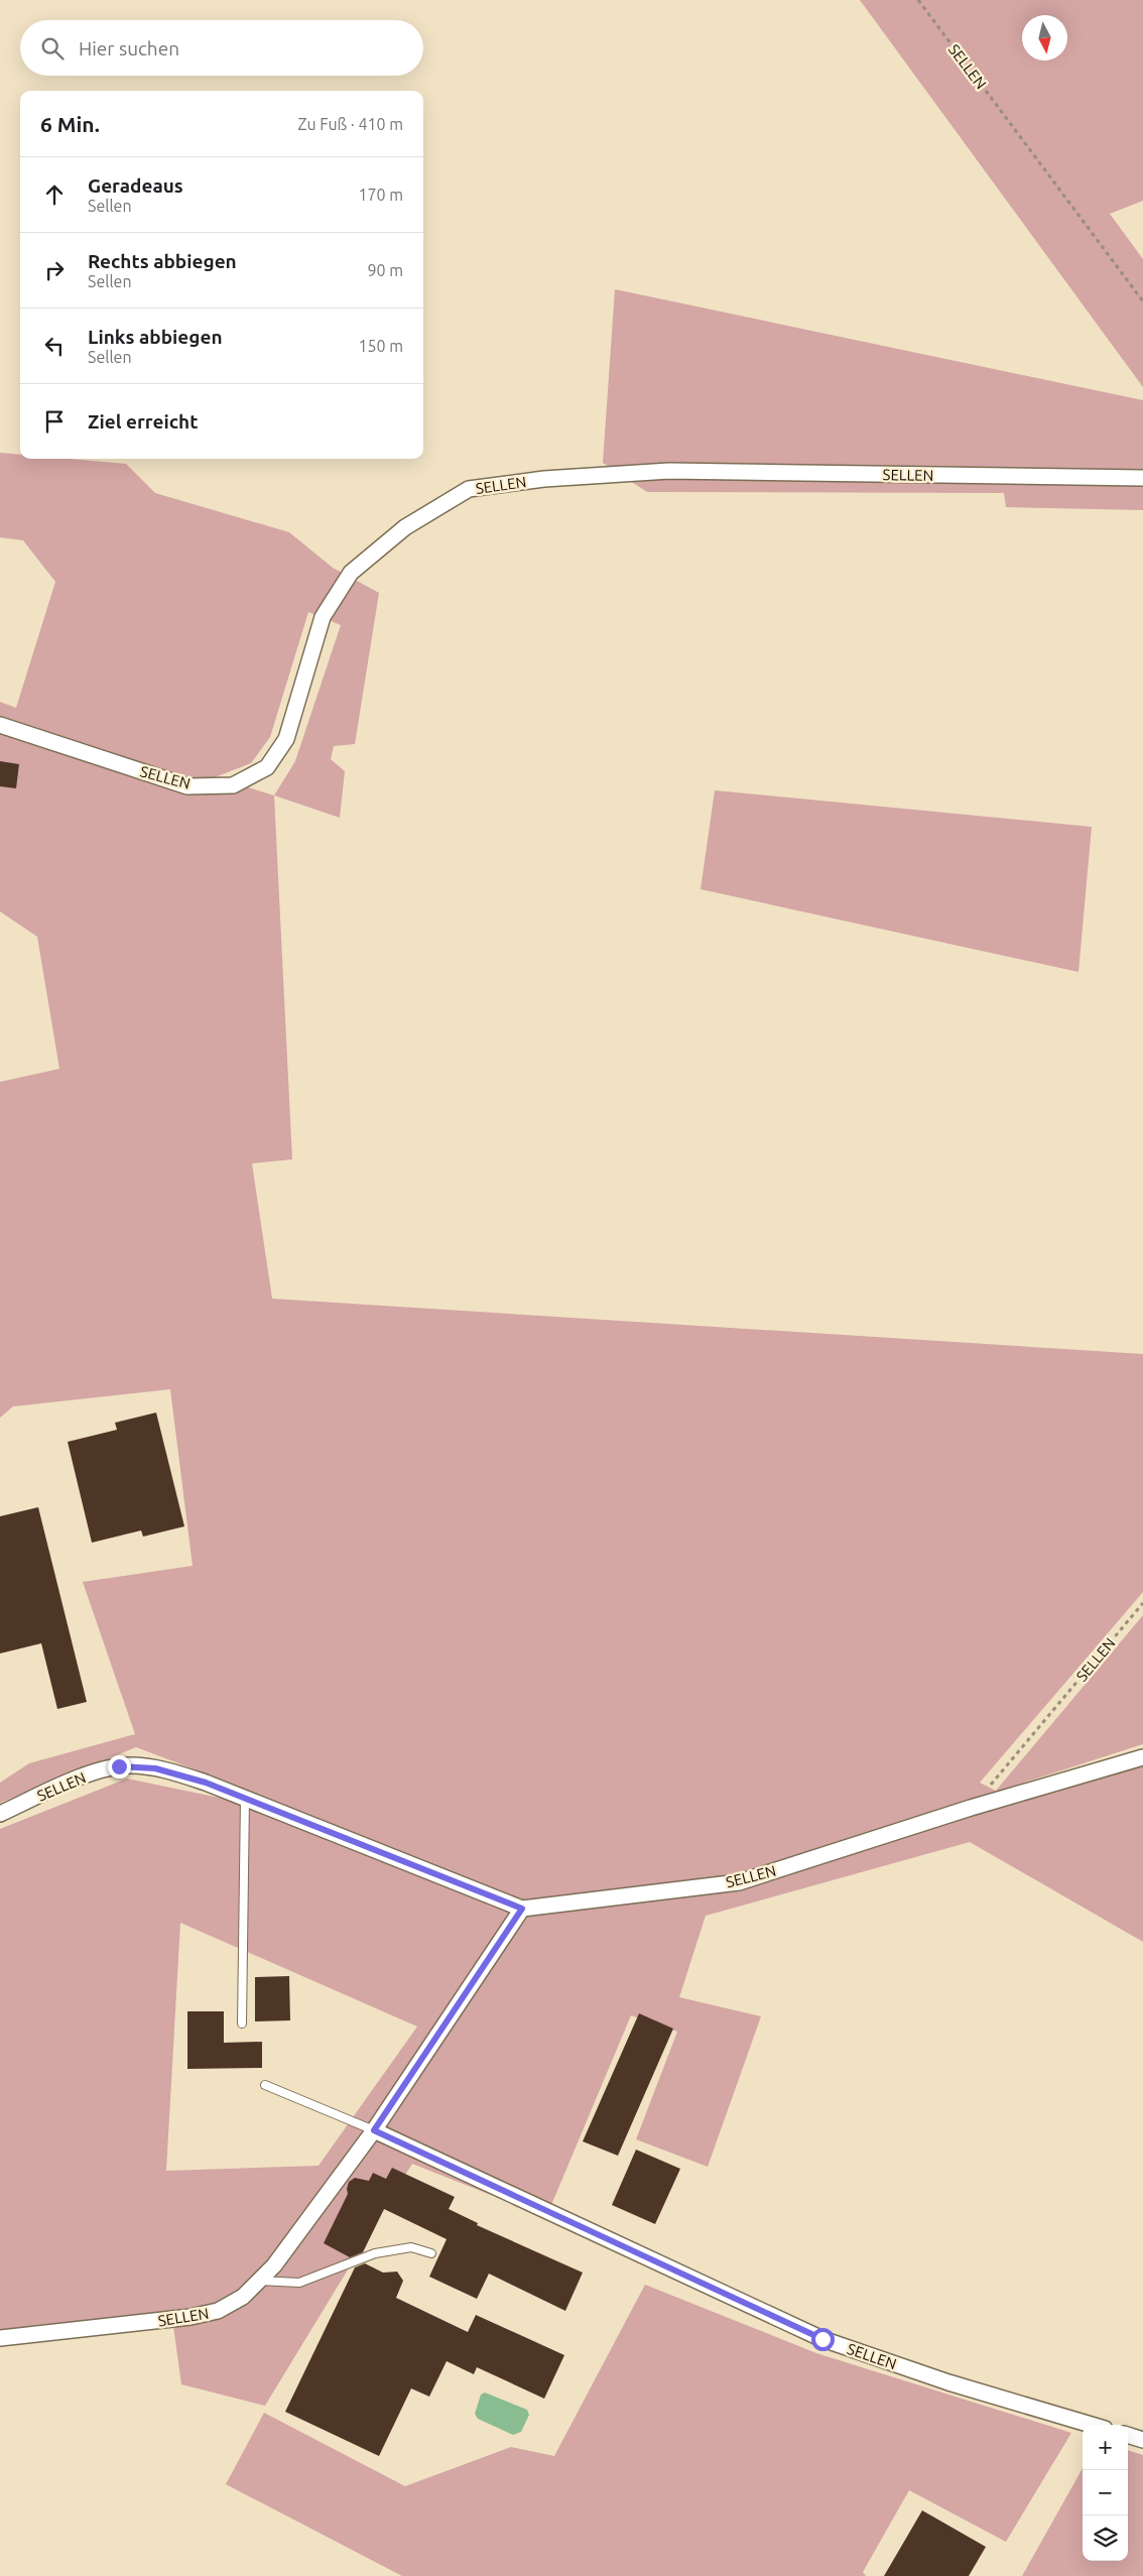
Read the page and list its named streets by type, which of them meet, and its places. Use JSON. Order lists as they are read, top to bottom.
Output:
{
  "streets": {
    "street": ["SELLEN"]
  },
  "north": "bottom",
  "page": {
    "search": "Hier suchen",
    "heading": ["6 Min.", "Zu Fuß · 410 m"],
    "list": [
      ["Geradeaus", "Sellen", "170 m"],
      ["Rechts abbiegen", "Sellen", "90 m"],
      ["Links abbiegen", "Sellen", "150 m"],
      "Ziel erreicht"
    ],
    "map_buttons": ["+", "−"]
  }
}
